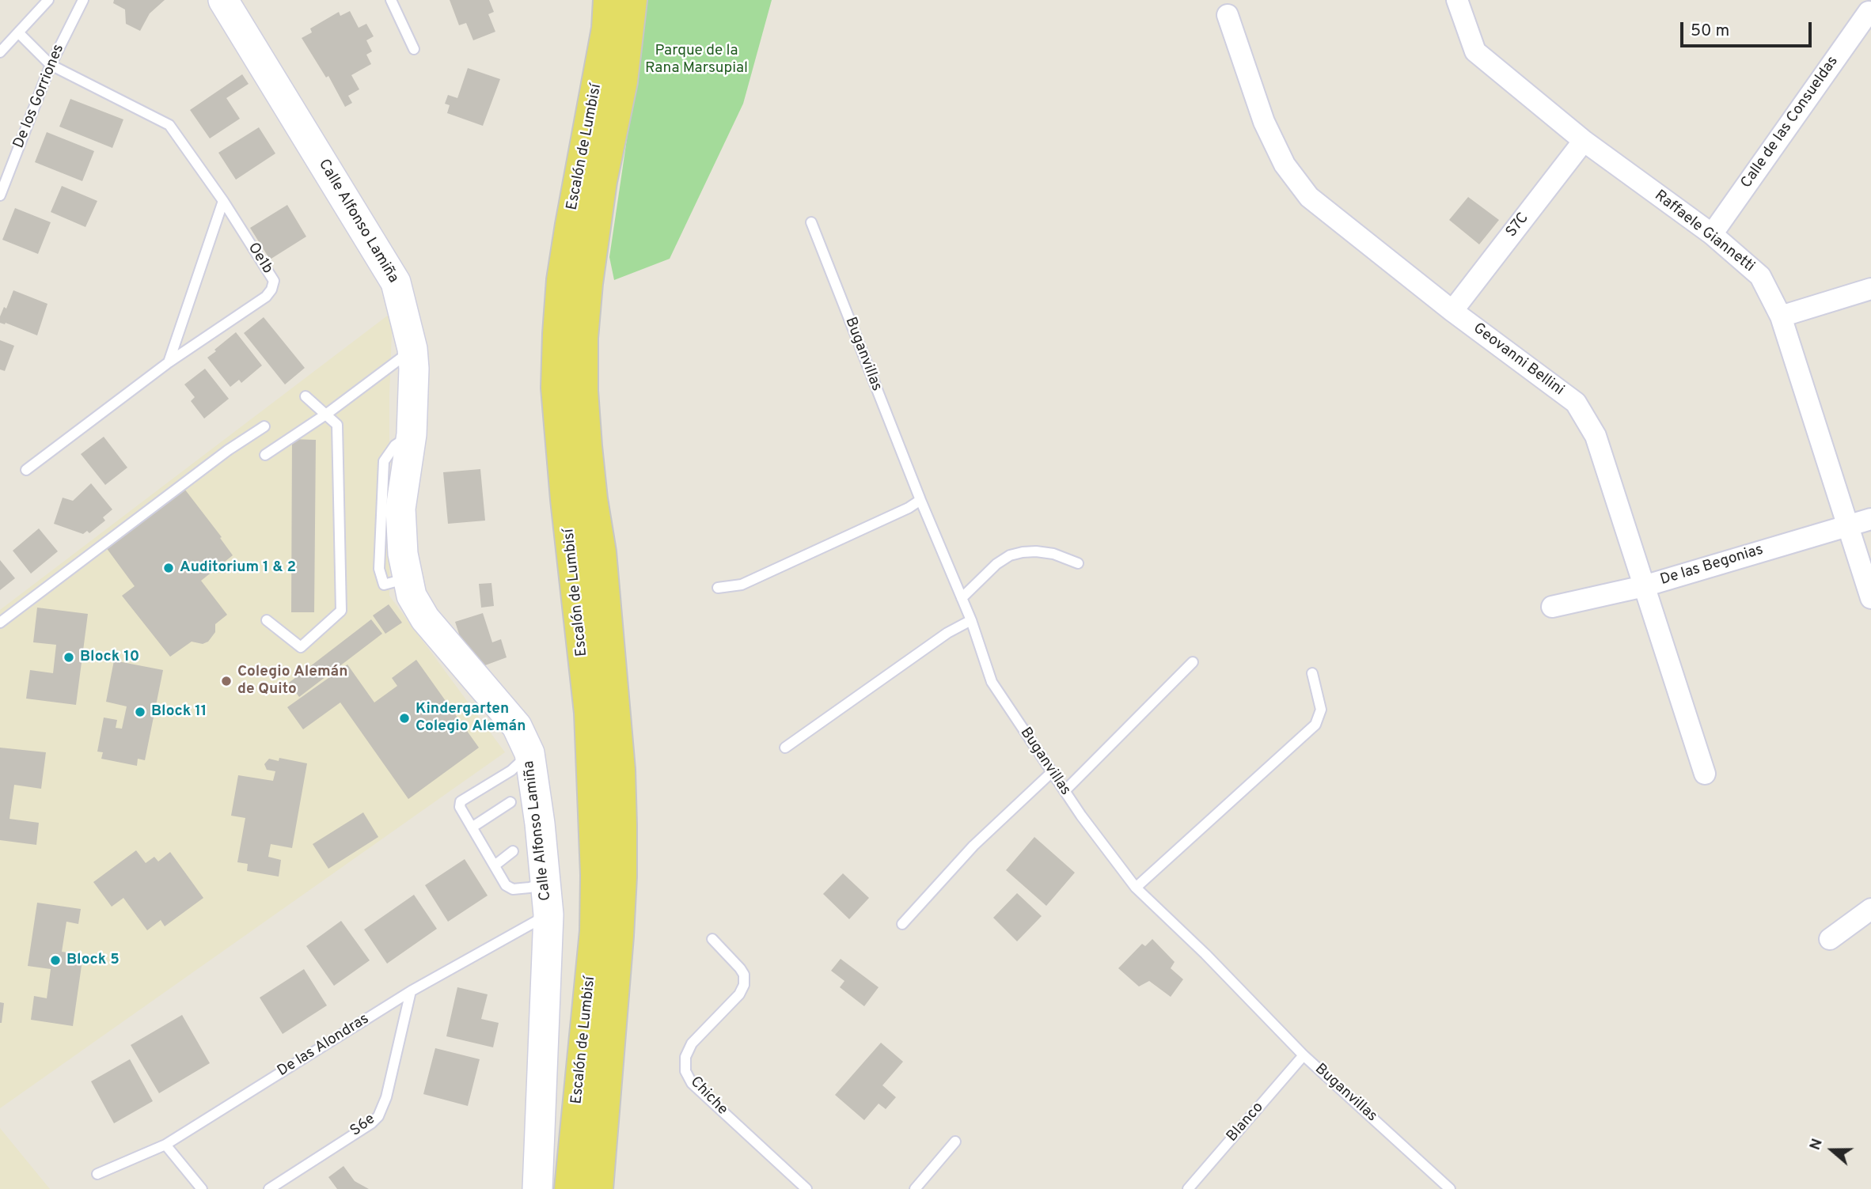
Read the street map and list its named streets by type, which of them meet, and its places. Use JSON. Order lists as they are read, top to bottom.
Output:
{
  "streets": {
    "main road": ["Escalón de Lumbisí"],
    "street": [
      "Calle de las Consueldas",
      "Calle Alfonso Lamiña",
      "S7C",
      "Raffaele Giannetti",
      "Geovanni Bellini",
      "De las Begonias"
    ],
    "lane": [
      "De los Gorriones",
      "Oe1b",
      "Buganvillas",
      "De las Alondras",
      "Chiche",
      "Blanco",
      "S6e"
    ]
  },
  "crossings": [
    ["De los Gorriones", "Oe1b"],
    ["Calle de las Consueldas", "Raffaele Giannetti"],
    ["Calle Alfonso Lamiña", "De las Alondras"],
    ["S7C", "Raffaele Giannetti"],
    ["S7C", "Geovanni Bellini"],
    ["Raffaele Giannetti", "De las Begonias"],
    ["Buganvillas", "Blanco"],
    ["Geovanni Bellini", "De las Begonias"],
    ["De las Alondras", "S6e"]
  ],
  "parks": ["Parque de la Rana Marsupial"],
  "places": [
    "Auditorium 1 & 2",
    "Block 10",
    "Colegio Alemán de Quito",
    "Block 11",
    "Kindergarten Colegio Alemán",
    "Block 5"
  ],
  "scale_bar": "50 m",
  "north": "left"
}
